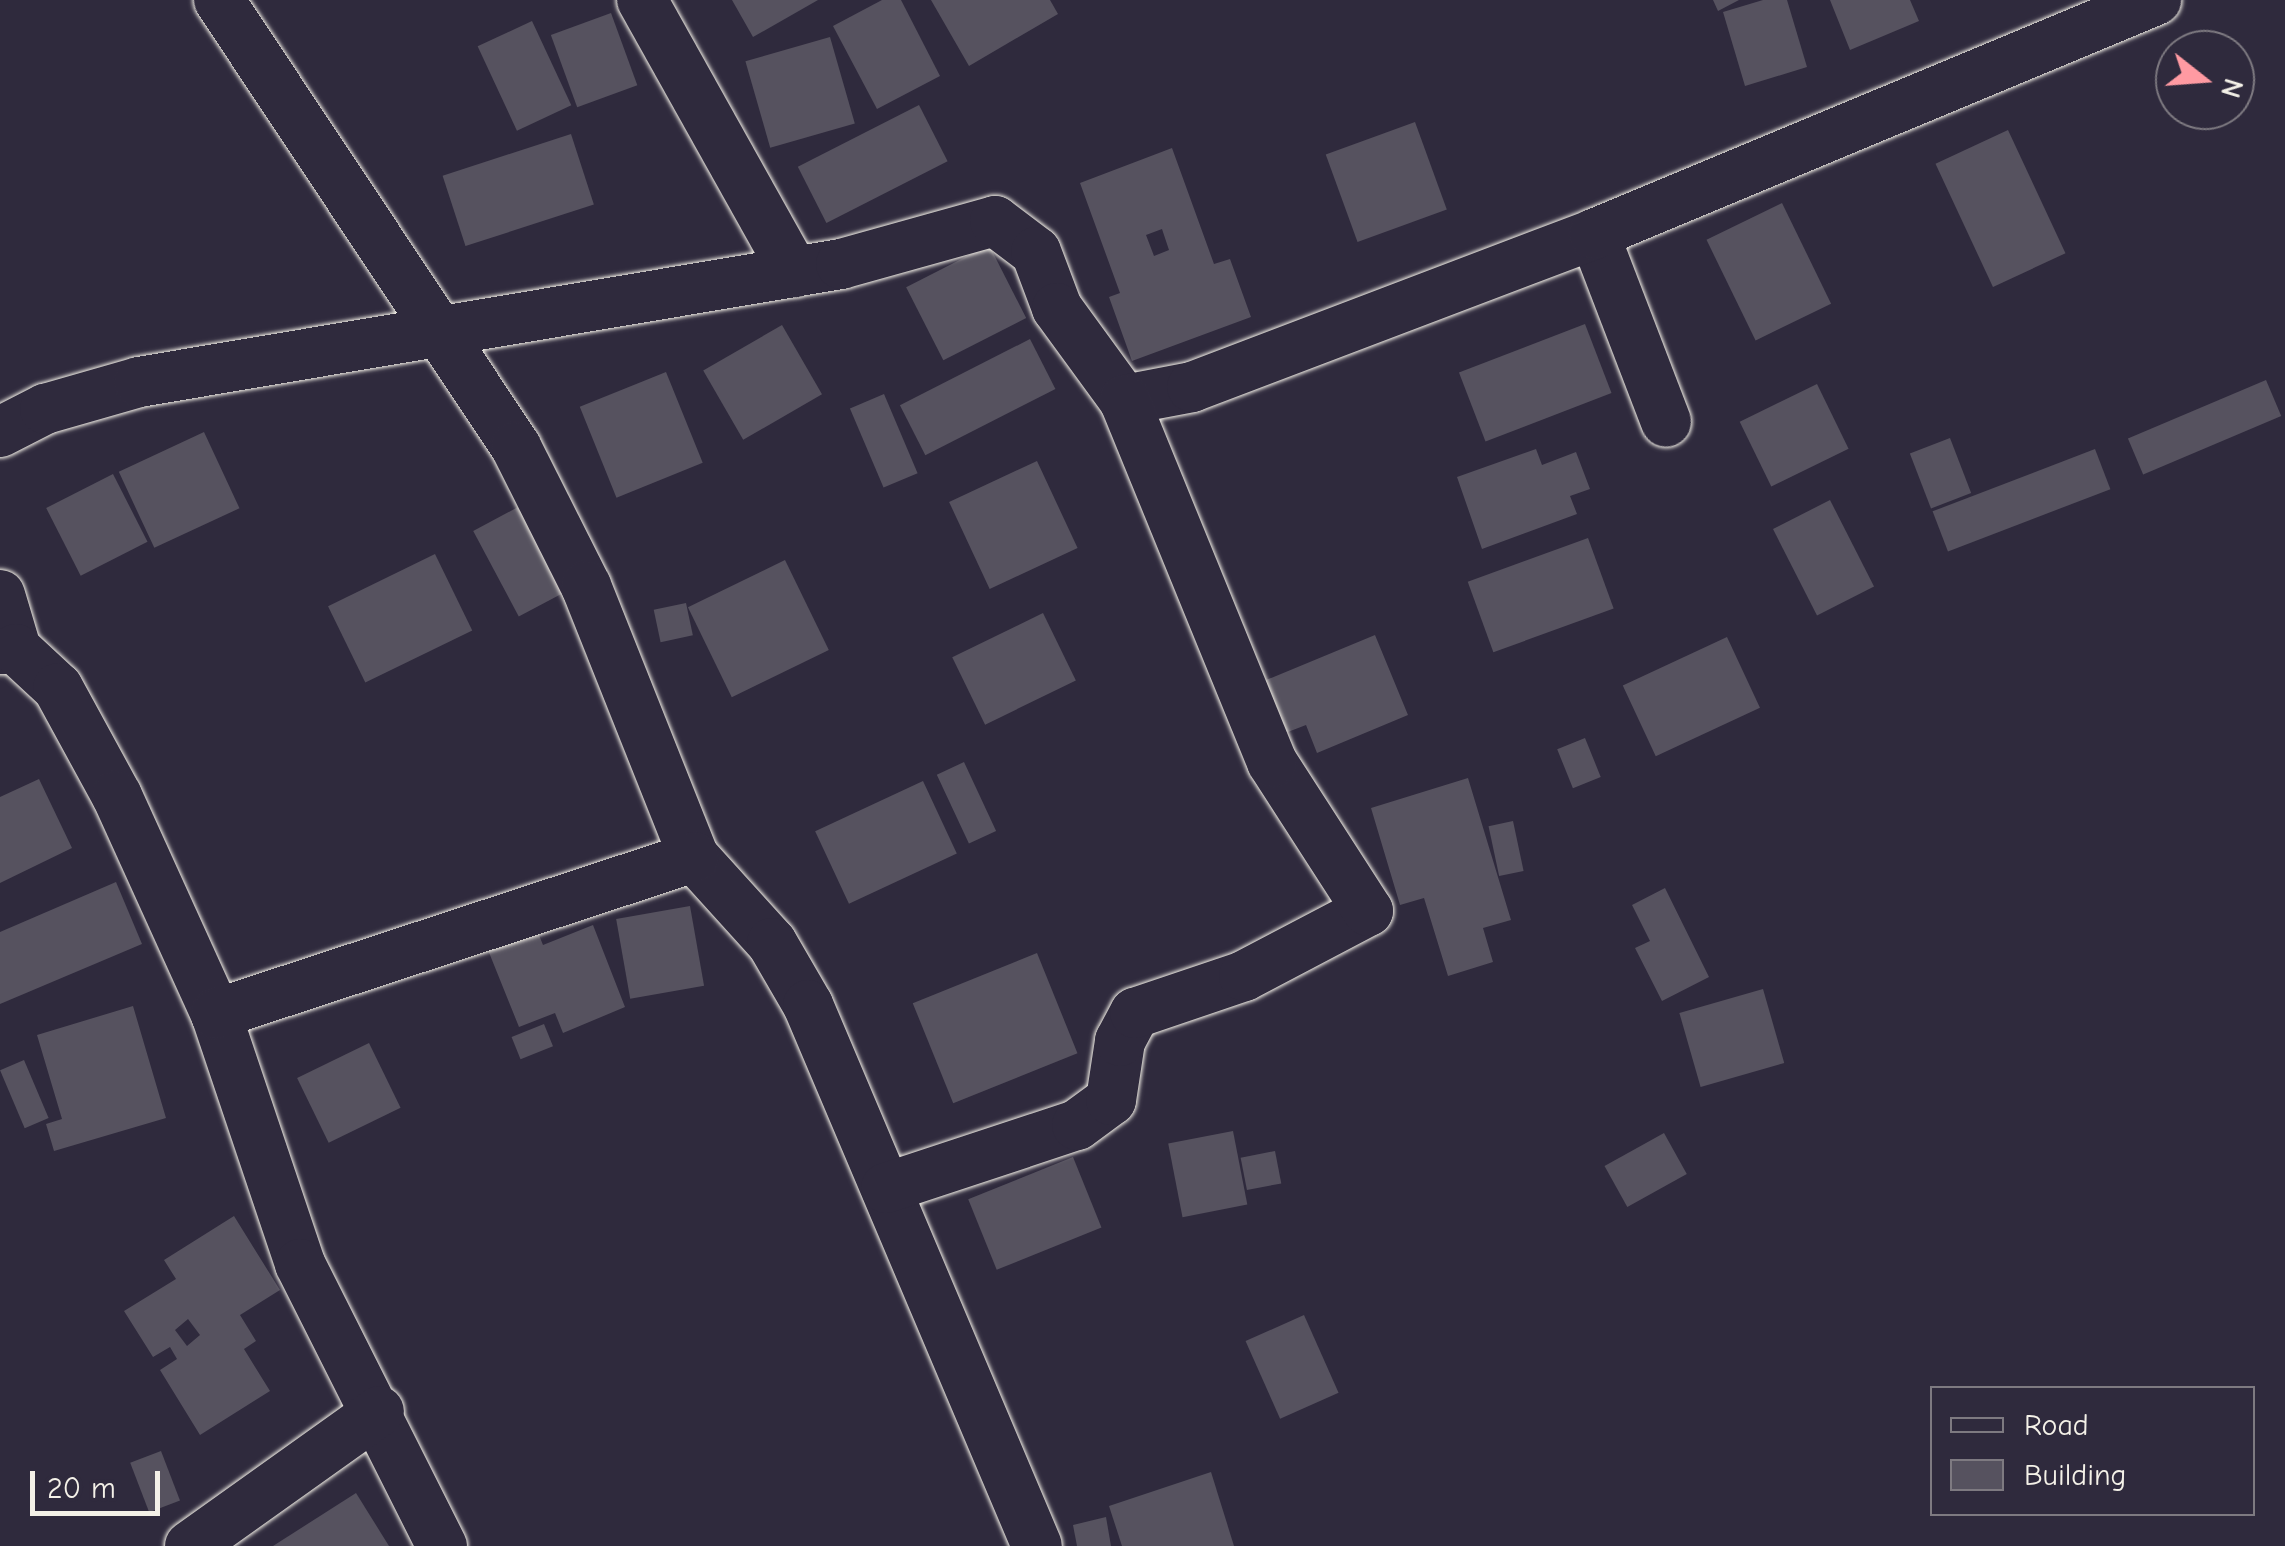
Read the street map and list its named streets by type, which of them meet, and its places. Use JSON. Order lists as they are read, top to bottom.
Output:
{
  "legend": ["Road", "Building"],
  "scale_bar": "20 m",
  "north": "right"
}
